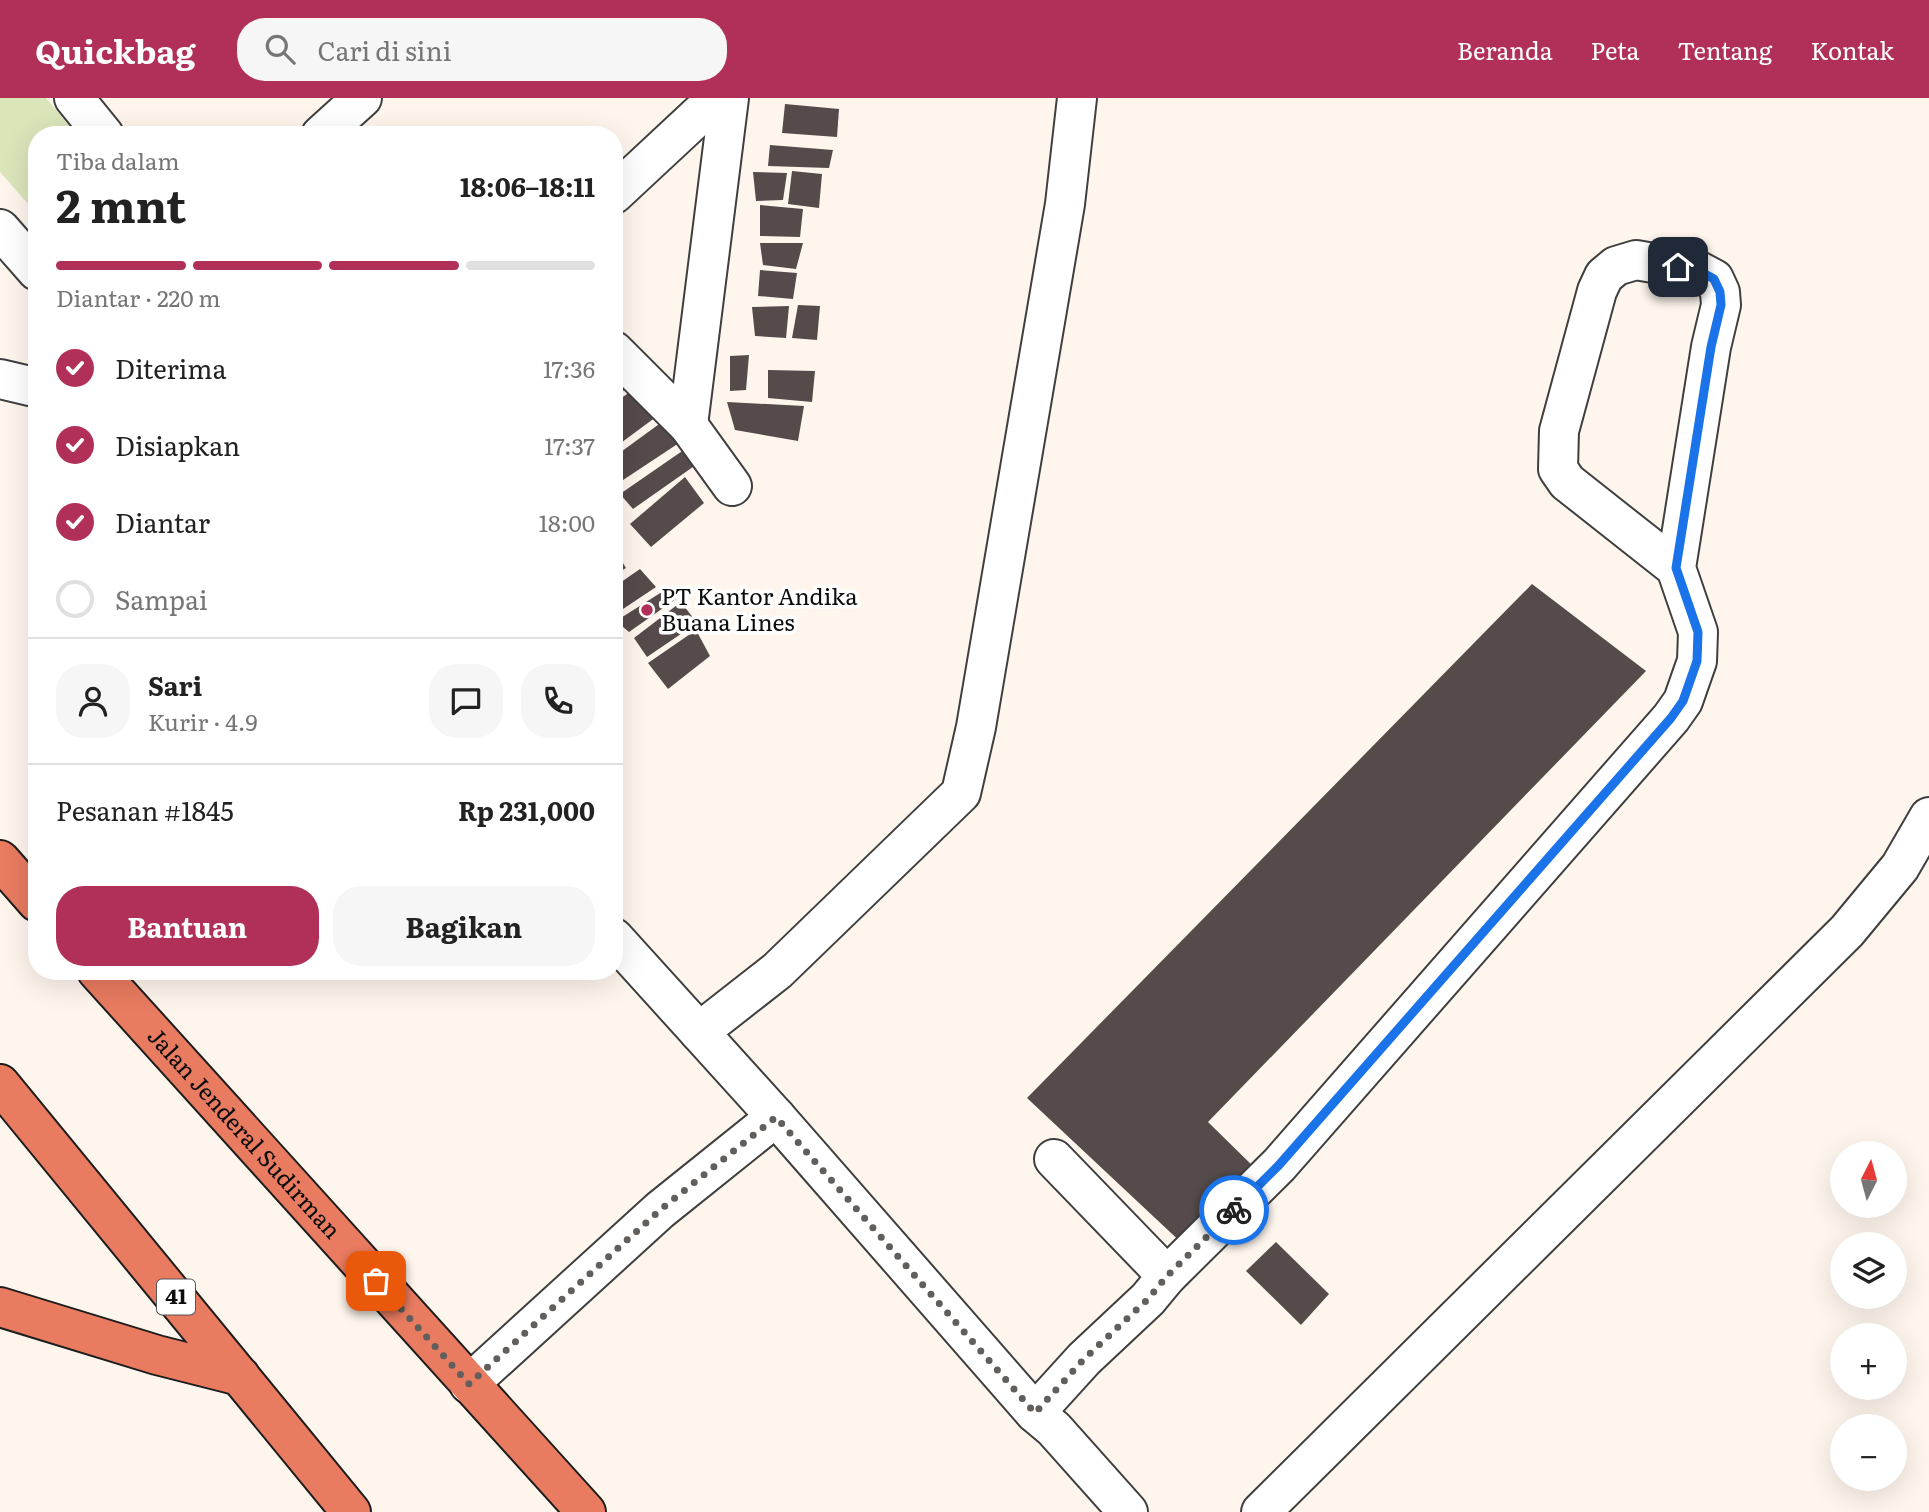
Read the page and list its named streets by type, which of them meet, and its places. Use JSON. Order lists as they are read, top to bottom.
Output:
{
  "streets": {
    "highway": ["Jalan Jenderal Sudirman", "41"]
  },
  "places": ["PT Kantor Andika Buana Lines"],
  "north": "top",
  "page": {
    "header": "Quickbag",
    "search": "Cari di sini",
    "nav": [
      "Beranda",
      "Peta",
      "Tentang",
      "Kontak"
    ],
    "heading": ["2 mnt", "Tiba dalam", "18:06–18:11"],
    "panel": [
      "Sari",
      "Kurir · 4.9",
      "Pesanan #1845",
      "Rp 231,000"
    ],
    "bar": "Diantar · 220 m",
    "list": [
      ["Diterima", "17:36"],
      ["Disiapkan", "17:37"],
      ["Diantar", "18:00"],
      "Sampai"
    ],
    "buttons": ["Bantuan", "Bagikan"],
    "map_buttons": ["+", "−"]
  }
}
